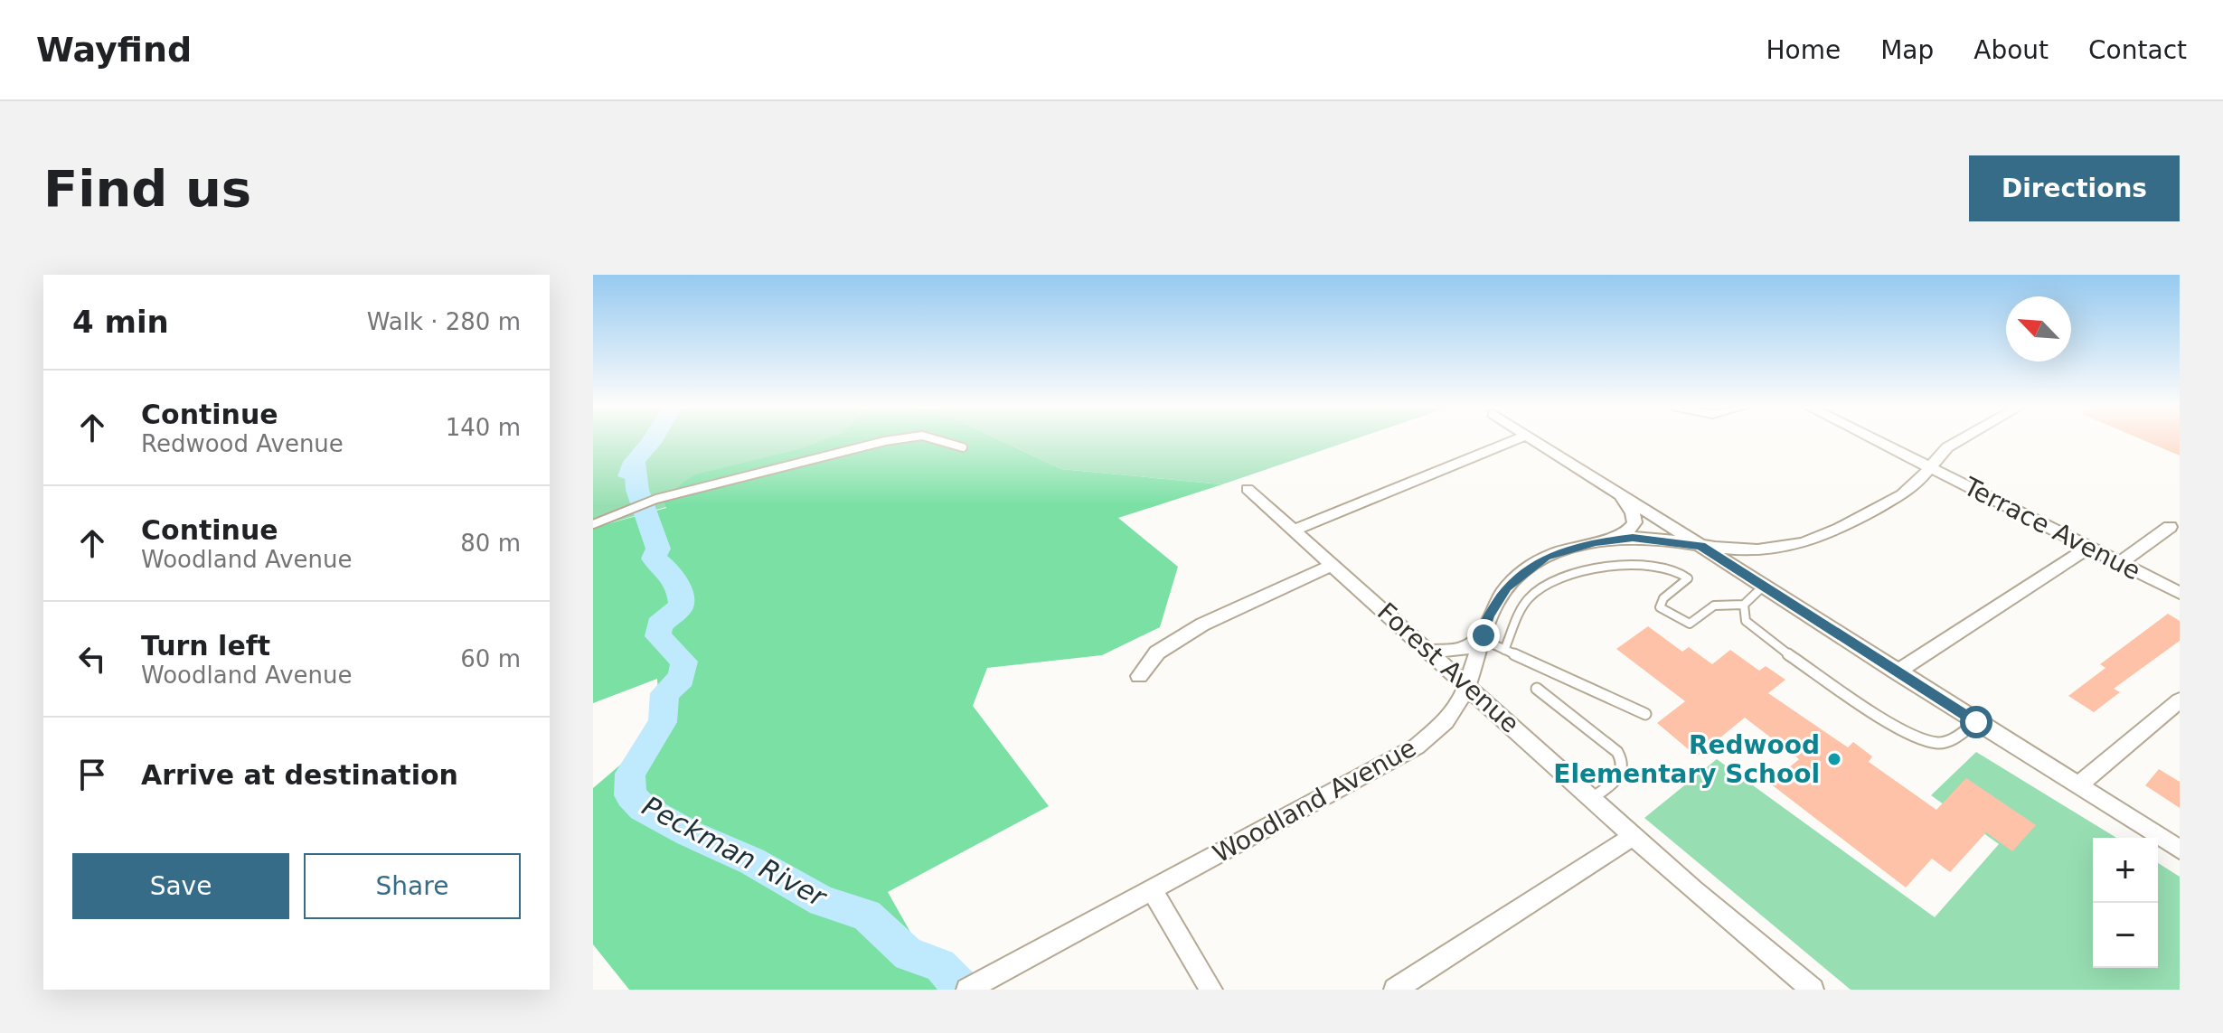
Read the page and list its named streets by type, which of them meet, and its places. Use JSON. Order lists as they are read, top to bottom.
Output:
{
  "streets": {
    "street": ["Terrace Avenue", "Forest Avenue", "Woodland Avenue"]
  },
  "crossings": [
    ["Terrace Avenue", "Woodland Avenue"],
    ["Forest Avenue", "Woodland Avenue"]
  ],
  "water": ["Peckman River"],
  "places": ["Redwood Elementary School"],
  "north": "top left",
  "page": {
    "header": "Wayfind",
    "nav": [
      "Home",
      "Map",
      "About",
      "Contact"
    ],
    "buttons": [
      "Directions",
      ["Save", "Share"]
    ],
    "title": "Find us",
    "heading": ["4 min", "Walk · 280 m"],
    "list": [
      ["Continue", "Redwood Avenue", "140 m"],
      ["Continue", "Woodland Avenue", "80 m"],
      ["Turn left", "Woodland Avenue", "60 m"],
      "Arrive at destination"
    ],
    "map_buttons": ["+", "−"]
  }
}
